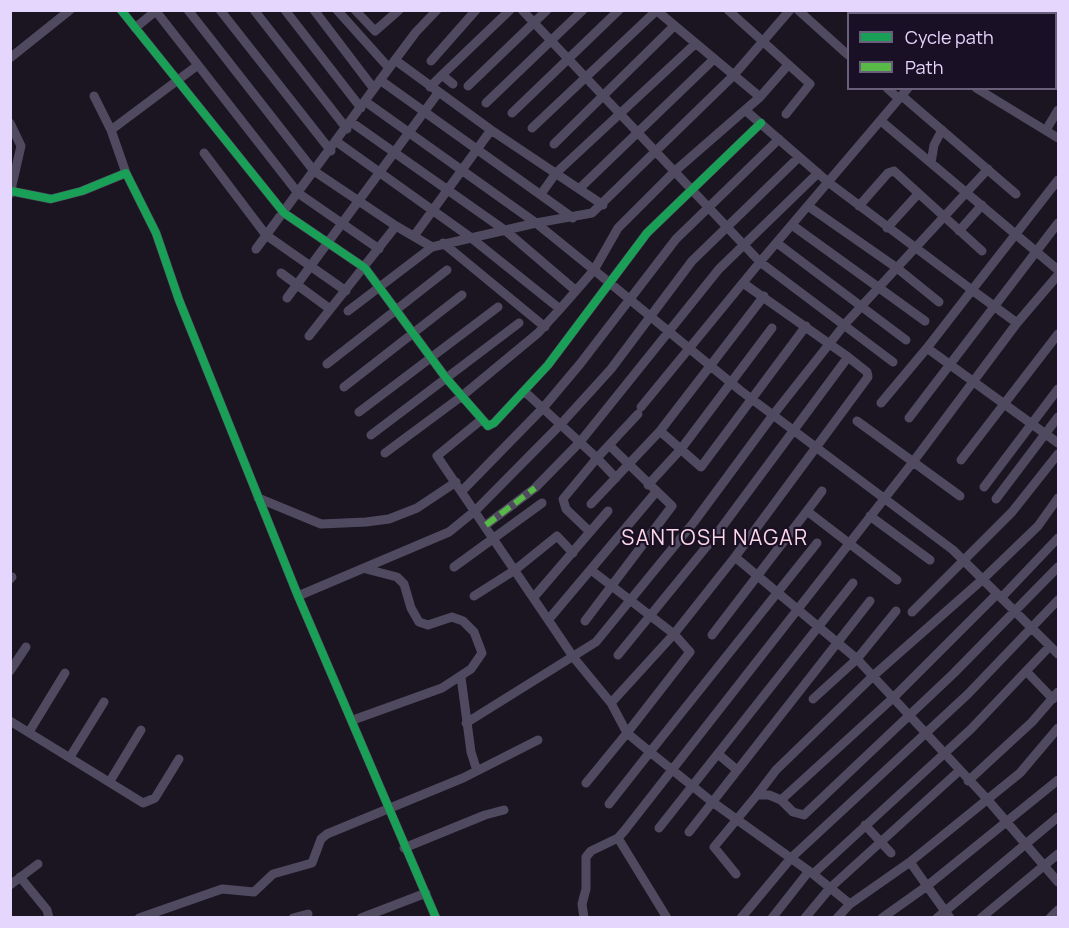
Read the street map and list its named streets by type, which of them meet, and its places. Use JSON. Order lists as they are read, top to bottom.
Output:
{
  "districts": ["SANTOSH NAGAR"],
  "legend": ["Cycle path", "Path"]
}
